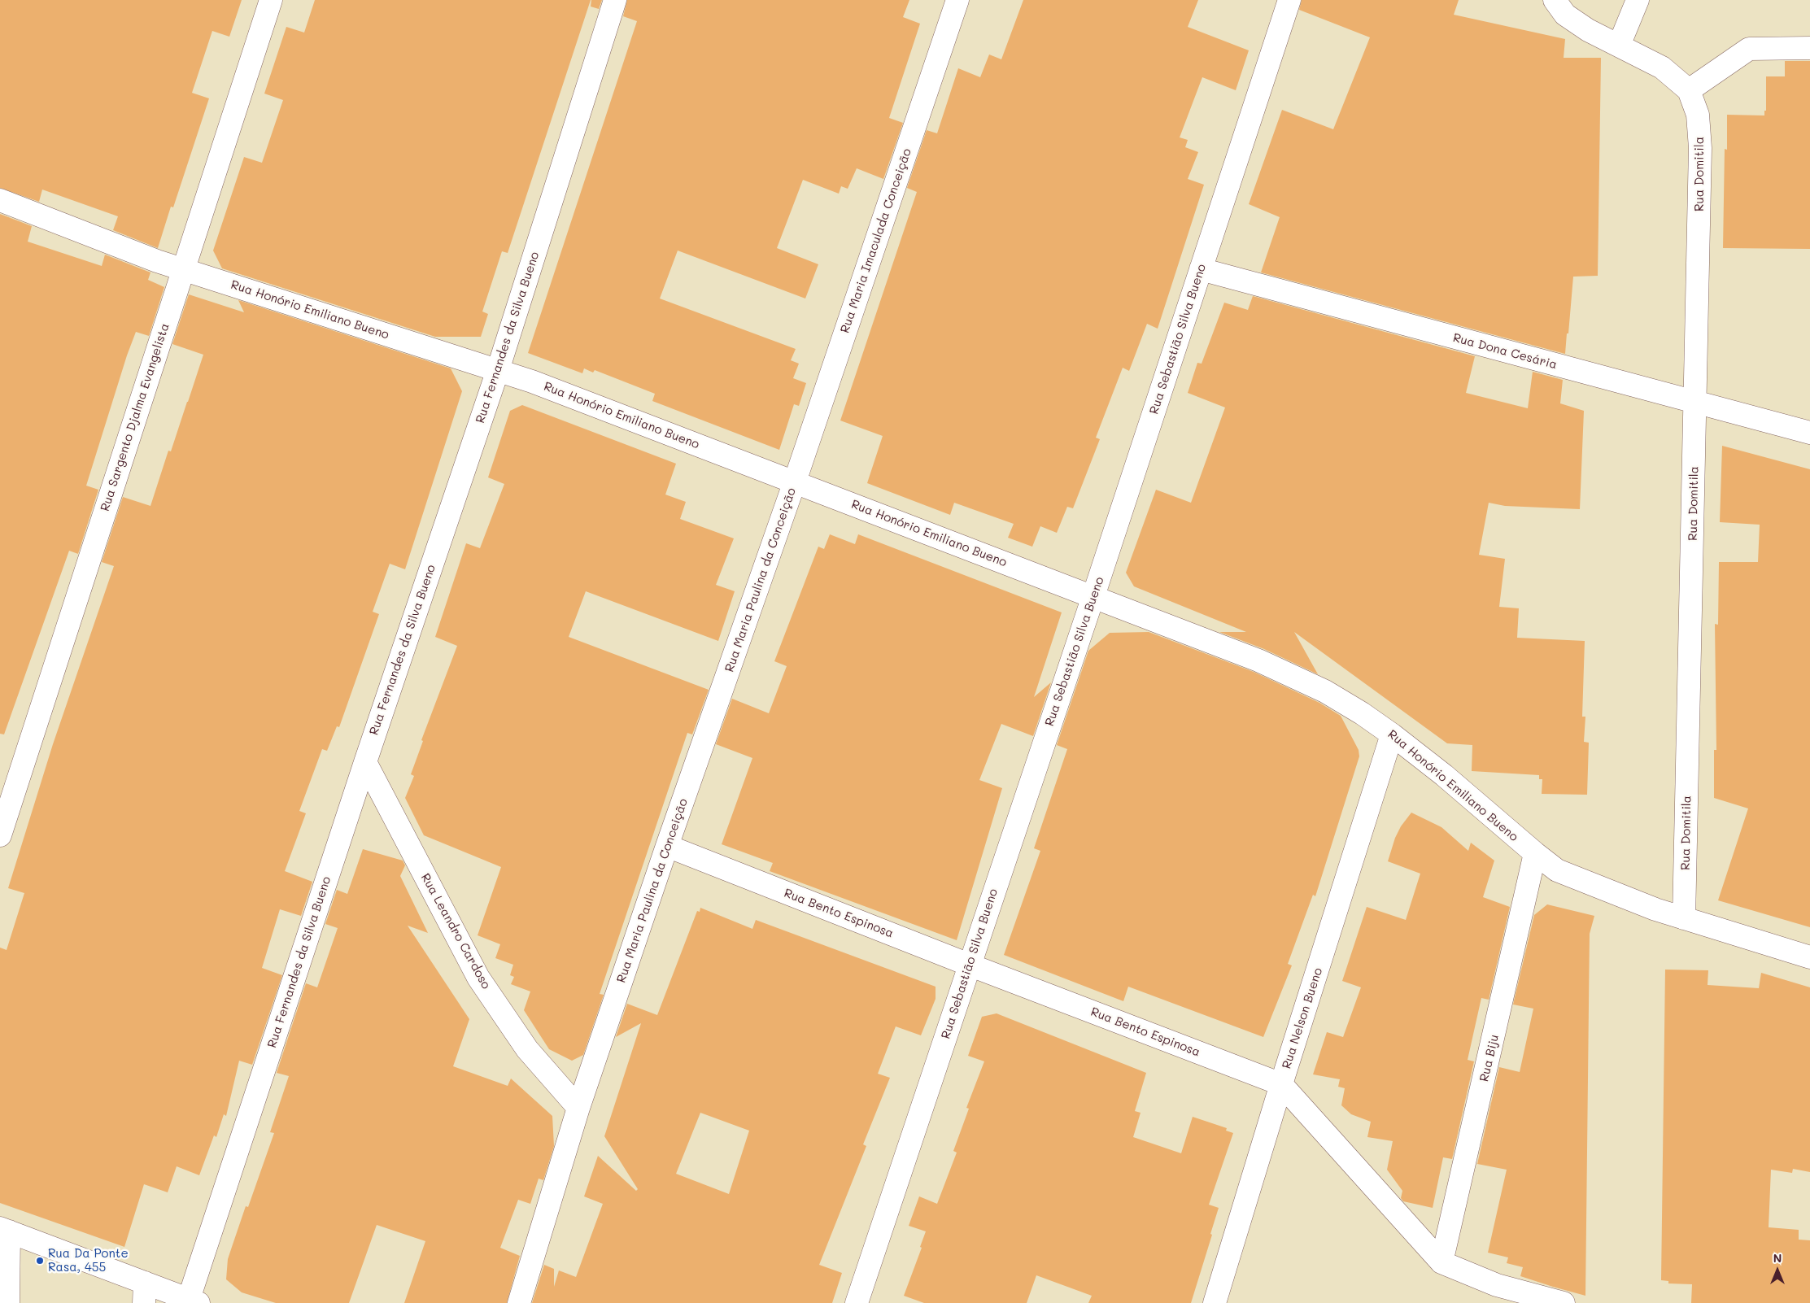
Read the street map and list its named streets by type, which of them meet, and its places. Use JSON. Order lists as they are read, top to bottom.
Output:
{
  "streets": {
    "street": [
      "Rua Domitila",
      "Rua Maria Imaculada Conceição",
      "Rua Honório Emiliano Bueno",
      "Rua Fernandes da Silva Bueno",
      "Rua Sebastião Silva Bueno",
      "Rua Dona Cesária",
      "Rua Sargento Djalma Evangelista",
      "Rua Maria Paulina da Conceição",
      "Rua Bento Espinosa",
      "Rua Leandro Cardoso",
      "Rua Nelson Bueno",
      "Rua Biju"
    ]
  },
  "crossings": [
    ["Rua Domitila", "Rua Honório Emiliano Bueno"],
    ["Rua Domitila", "Rua Dona Cesária"],
    ["Rua Maria Imaculada Conceição", "Rua Honório Emiliano Bueno"],
    ["Rua Maria Imaculada Conceição", "Rua Maria Paulina da Conceição"],
    ["Rua Honório Emiliano Bueno", "Rua Fernandes da Silva Bueno"],
    ["Rua Honório Emiliano Bueno", "Rua Sebastião Silva Bueno"],
    ["Rua Honório Emiliano Bueno", "Rua Sargento Djalma Evangelista"],
    ["Rua Honório Emiliano Bueno", "Rua Maria Paulina da Conceição"],
    ["Rua Honório Emiliano Bueno", "Rua Nelson Bueno"],
    ["Rua Honório Emiliano Bueno", "Rua Biju"],
    ["Rua Fernandes da Silva Bueno", "Rua Leandro Cardoso"],
    ["Rua Sebastião Silva Bueno", "Rua Dona Cesária"],
    ["Rua Sebastião Silva Bueno", "Rua Bento Espinosa"],
    ["Rua Maria Paulina da Conceição", "Rua Bento Espinosa"],
    ["Rua Maria Paulina da Conceição", "Rua Leandro Cardoso"],
    ["Rua Bento Espinosa", "Rua Nelson Bueno"],
    ["Rua Bento Espinosa", "Rua Biju"]
  ],
  "places": ["Rua Da Ponte Rasa, 455"],
  "north": "top"
}
